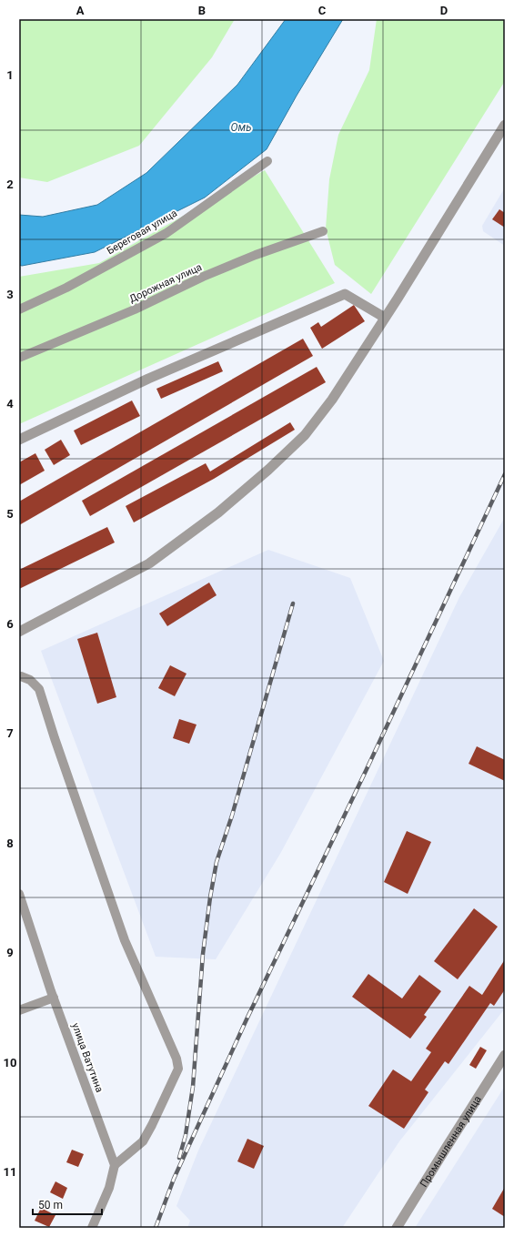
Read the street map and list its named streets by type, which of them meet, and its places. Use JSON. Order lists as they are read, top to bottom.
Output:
{
  "streets": {
    "street": [
      "Береговая улица",
      "Дорожная улица",
      "улица Ватутина",
      "Промышленная улица"
    ]
  },
  "water": ["Омь"],
  "scale_bar": "50 m",
  "grid": {
    "columns": [
      "A",
      "B",
      "C",
      "D"
    ],
    "rows": [
      "1",
      "2",
      "3",
      "4",
      "5",
      "6",
      "7",
      "8",
      "9",
      "10",
      "11"
    ]
  }
}
